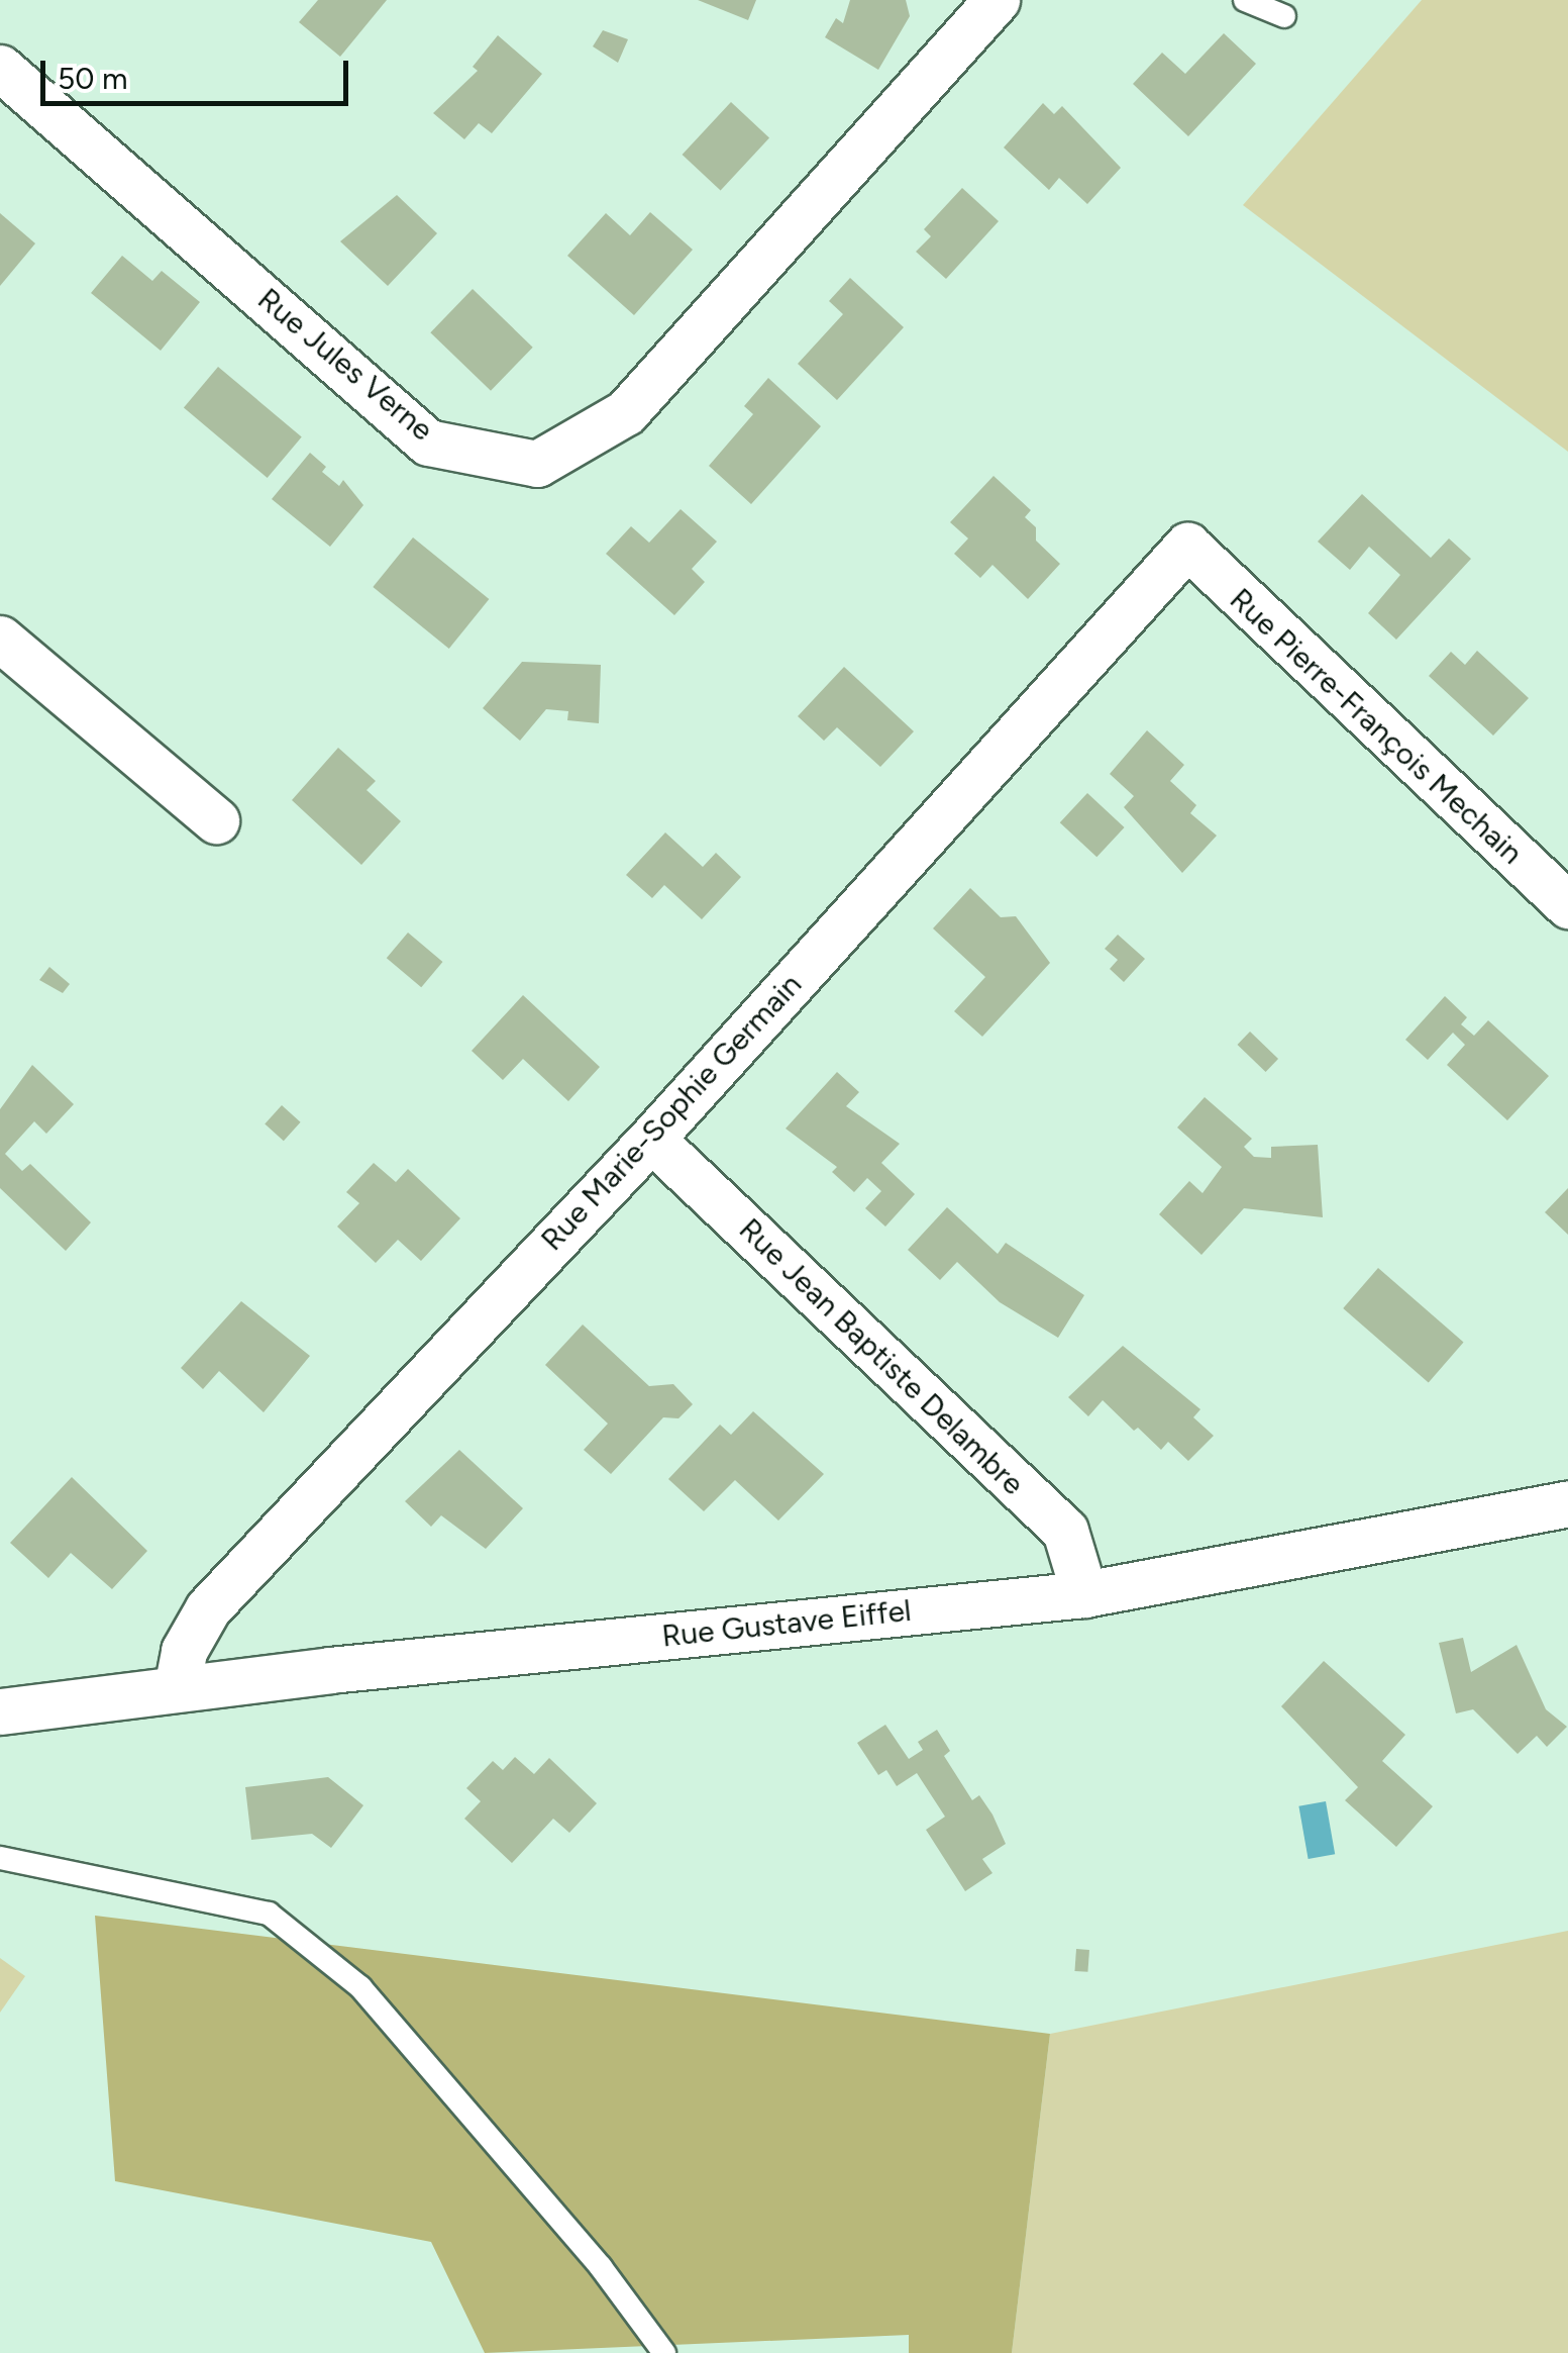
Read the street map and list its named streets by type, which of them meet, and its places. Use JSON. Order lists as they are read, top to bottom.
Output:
{
  "streets": {
    "street": [
      "Rue Jules Verne",
      "Rue Pierre-François Mechain",
      "Rue Marie-Sophie Germain",
      "Rue Jean Baptiste Delambre",
      "Rue Gustave Eiffel"
    ]
  },
  "crossings": [
    ["Rue Pierre-François Mechain", "Rue Marie-Sophie Germain"],
    ["Rue Marie-Sophie Germain", "Rue Jean Baptiste Delambre"],
    ["Rue Marie-Sophie Germain", "Rue Gustave Eiffel"],
    ["Rue Jean Baptiste Delambre", "Rue Gustave Eiffel"]
  ],
  "scale_bar": "50 m"
}
